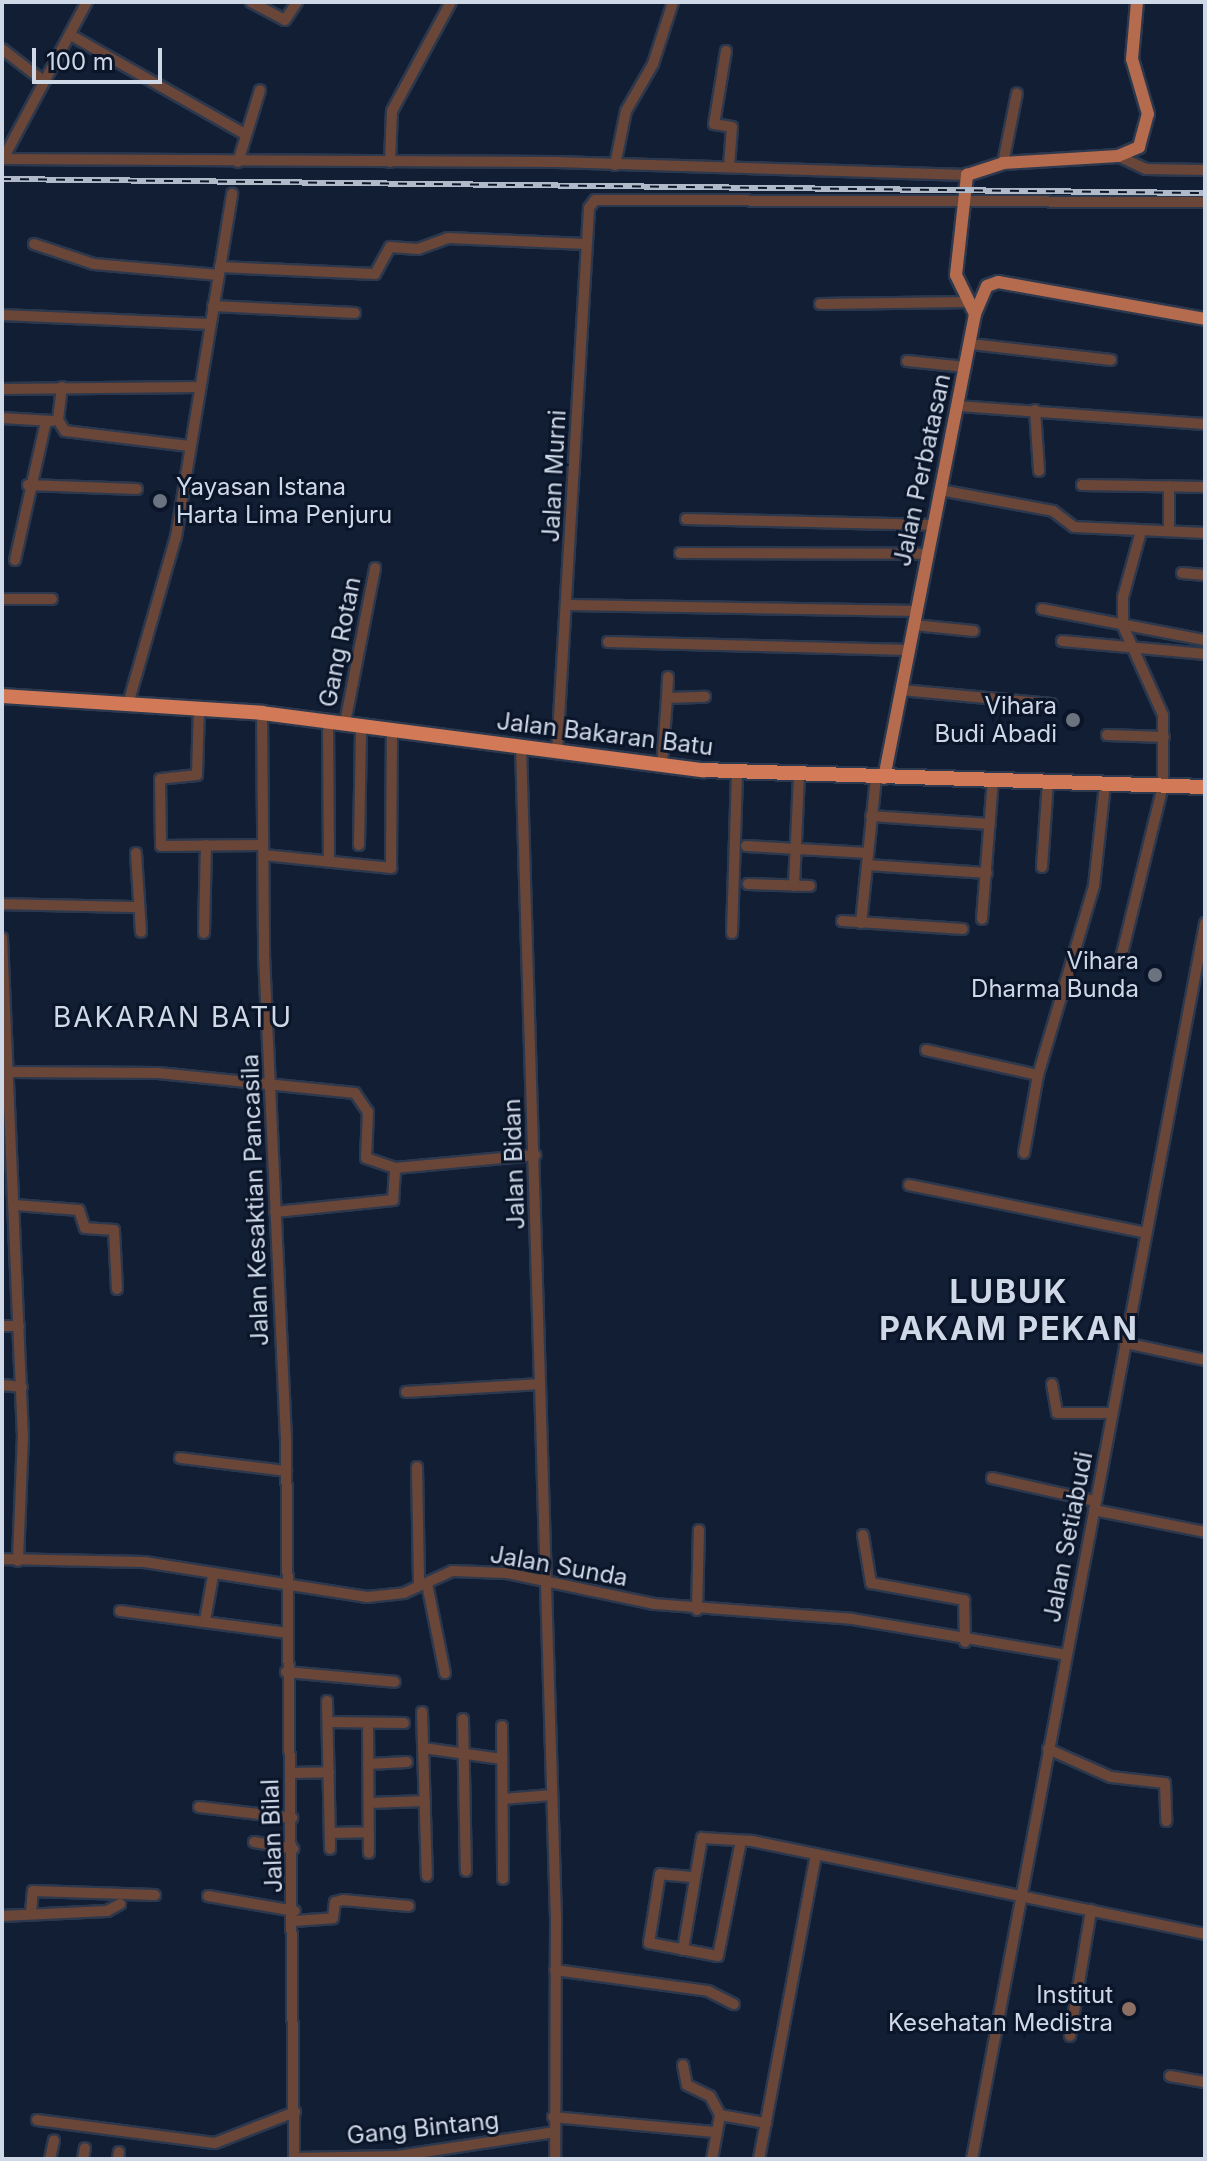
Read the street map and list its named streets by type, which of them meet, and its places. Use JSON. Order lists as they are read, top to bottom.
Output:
{
  "streets": {
    "highway": ["Jalan Bakaran Batu"],
    "main road": ["Jalan Perbatasan"],
    "street": [
      "Jalan Murni",
      "Gang Rotan",
      "Jalan Bidan",
      "Jalan Kesaktian Pancasila",
      "Jalan Setiabudi",
      "Jalan Sunda",
      "Jalan Bilal",
      "Gang Bintang"
    ]
  },
  "crossings": [
    ["Jalan Perbatasan", "Jalan Murni"],
    ["Jalan Perbatasan", "Jalan Bakaran Batu"],
    ["Jalan Murni", "Jalan Bakaran Batu"],
    ["Gang Rotan", "Jalan Bakaran Batu"],
    ["Jalan Bakaran Batu", "Jalan Bidan"],
    ["Jalan Bakaran Batu", "Jalan Kesaktian Pancasila"],
    ["Jalan Bidan", "Jalan Sunda"],
    ["Jalan Bidan", "Gang Bintang"],
    ["Jalan Kesaktian Pancasila", "Jalan Sunda"],
    ["Jalan Kesaktian Pancasila", "Jalan Bilal"],
    ["Jalan Setiabudi", "Jalan Sunda"],
    ["Jalan Sunda", "Jalan Bilal"],
    ["Jalan Bilal", "Gang Bintang"]
  ],
  "districts": ["BAKARAN BATU", "LUBUK PAKAM PEKAN"],
  "places": [
    "Yayasan Istana Harta Lima Penjuru",
    "Vihara Budi Abadi",
    "Vihara Dharma Bunda",
    "Institut Kesehatan Medistra"
  ],
  "scale_bar": "100 m"
}
